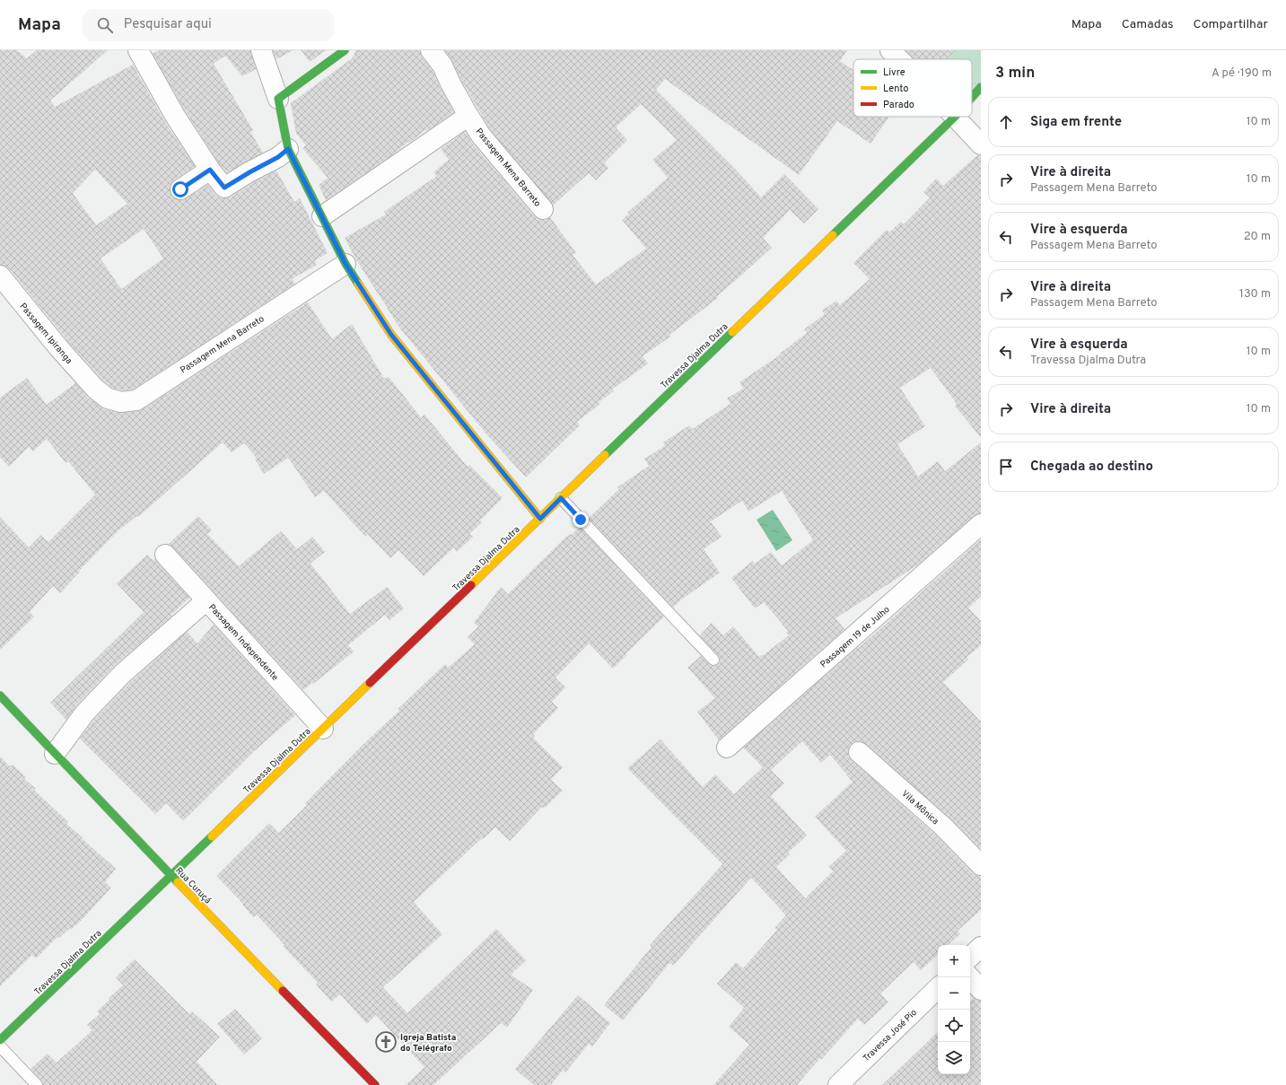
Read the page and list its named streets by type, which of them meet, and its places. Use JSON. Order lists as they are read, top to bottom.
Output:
{
  "streets": {
    "street": [
      "Passagem Mena Barreto",
      "Passagem Ipiranga",
      "Travessa Djalma Dutra",
      "Passagem 19 de Julho",
      "Passagem Independente",
      "Vila Mônica",
      "Rua Curuçá",
      "Travessa José Pio"
    ]
  },
  "crossings": [
    ["Passagem Mena Barreto", "Passagem Ipiranga"],
    ["Travessa Djalma Dutra", "Passagem Independente"],
    ["Travessa Djalma Dutra", "Rua Curuçá"]
  ],
  "places": {
    "church": ["Igreja Batista do Telégrafo"]
  },
  "legend": ["Livre", "Lento", "Parado"],
  "page": {
    "header": "Mapa",
    "search": "Pesquisar aqui",
    "nav": ["Mapa", "Camadas", "Compartilhar"],
    "heading": ["3 min", "A pé · 190 m"],
    "list": [
      ["Siga em frente", "10 m"],
      ["Vire à direita", "Passagem Mena Barreto", "10 m"],
      ["Vire à esquerda", "Passagem Mena Barreto", "20 m"],
      ["Vire à direita", "Passagem Mena Barreto", "130 m"],
      ["Vire à esquerda", "Travessa Djalma Dutra", "10 m"],
      ["Vire à direita", "10 m"],
      "Chegada ao destino"
    ],
    "map_buttons": ["+", "−"]
  }
}
